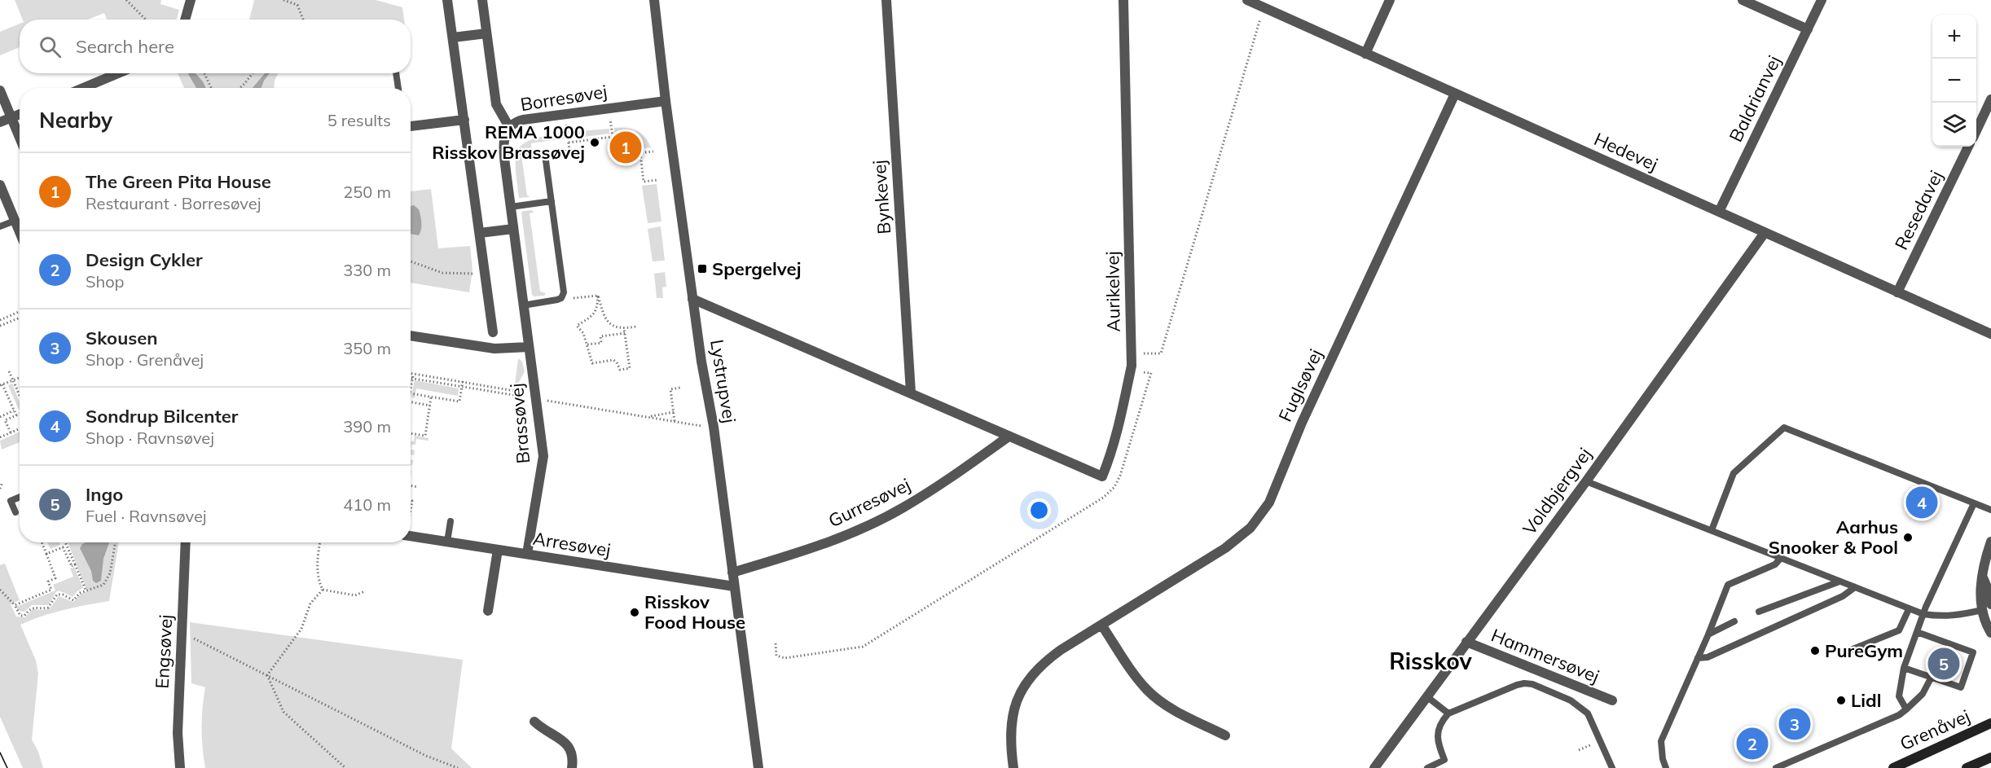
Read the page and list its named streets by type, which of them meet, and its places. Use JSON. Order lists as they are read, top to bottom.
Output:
{
  "streets": {
    "main road": ["Grenåvej"],
    "street": [
      "Borresøvej",
      "Baldrianvej",
      "Hedevej",
      "Bynkevej",
      "Resedavej",
      "Aurikelvej",
      "Lystrupvej",
      "Fuglsøvej",
      "Brassøvej",
      "Voldbjergvej",
      "Gurresøvej",
      "Arresøvej",
      "Engsøvej",
      "Hammersøvej"
    ]
  },
  "crossings": [
    ["Borresøvej", "Lystrupvej"],
    ["Borresøvej", "Brassøvej"],
    ["Baldrianvej", "Hedevej"],
    ["Hedevej", "Resedavej"],
    ["Hedevej", "Fuglsøvej"],
    ["Hedevej", "Voldbjergvej"],
    ["Aurikelvej", "Gurresøvej"],
    ["Lystrupvej", "Gurresøvej"],
    ["Lystrupvej", "Arresøvej"],
    ["Brassøvej", "Arresøvej"],
    ["Voldbjergvej", "Hammersøvej"]
  ],
  "districts": ["Risskov"],
  "places": {
    "other": [
      "REMA 1000 Risskov Brassøvej",
      "Aarhus Snooker & Pool",
      "Risskov Food House",
      "PureGym",
      "Lidl"
    ],
    "transit": ["Spergelvej"]
  },
  "page": {
    "map_buttons": ["+", "−"],
    "search": "Search here",
    "heading": ["Nearby", "5 results"],
    "pins": [
      "1",
      "4",
      "5",
      "3",
      "2"
    ],
    "list": [
      {
        "mark": "1",
        "name": "The Green Pita House",
        "note": "Restaurant · Borresøvej",
        "value": "250 m"
      },
      {
        "mark": "2",
        "name": "Design Cykler",
        "note": "Shop",
        "value": "330 m"
      },
      {
        "mark": "3",
        "name": "Skousen",
        "note": "Shop · Grenåvej",
        "value": "350 m"
      },
      {
        "mark": "4",
        "name": "Sondrup Bilcenter",
        "note": "Shop · Ravnsøvej",
        "value": "390 m"
      },
      {
        "mark": "5",
        "name": "Ingo",
        "note": "Fuel · Ravnsøvej",
        "value": "410 m"
      }
    ]
  }
}
